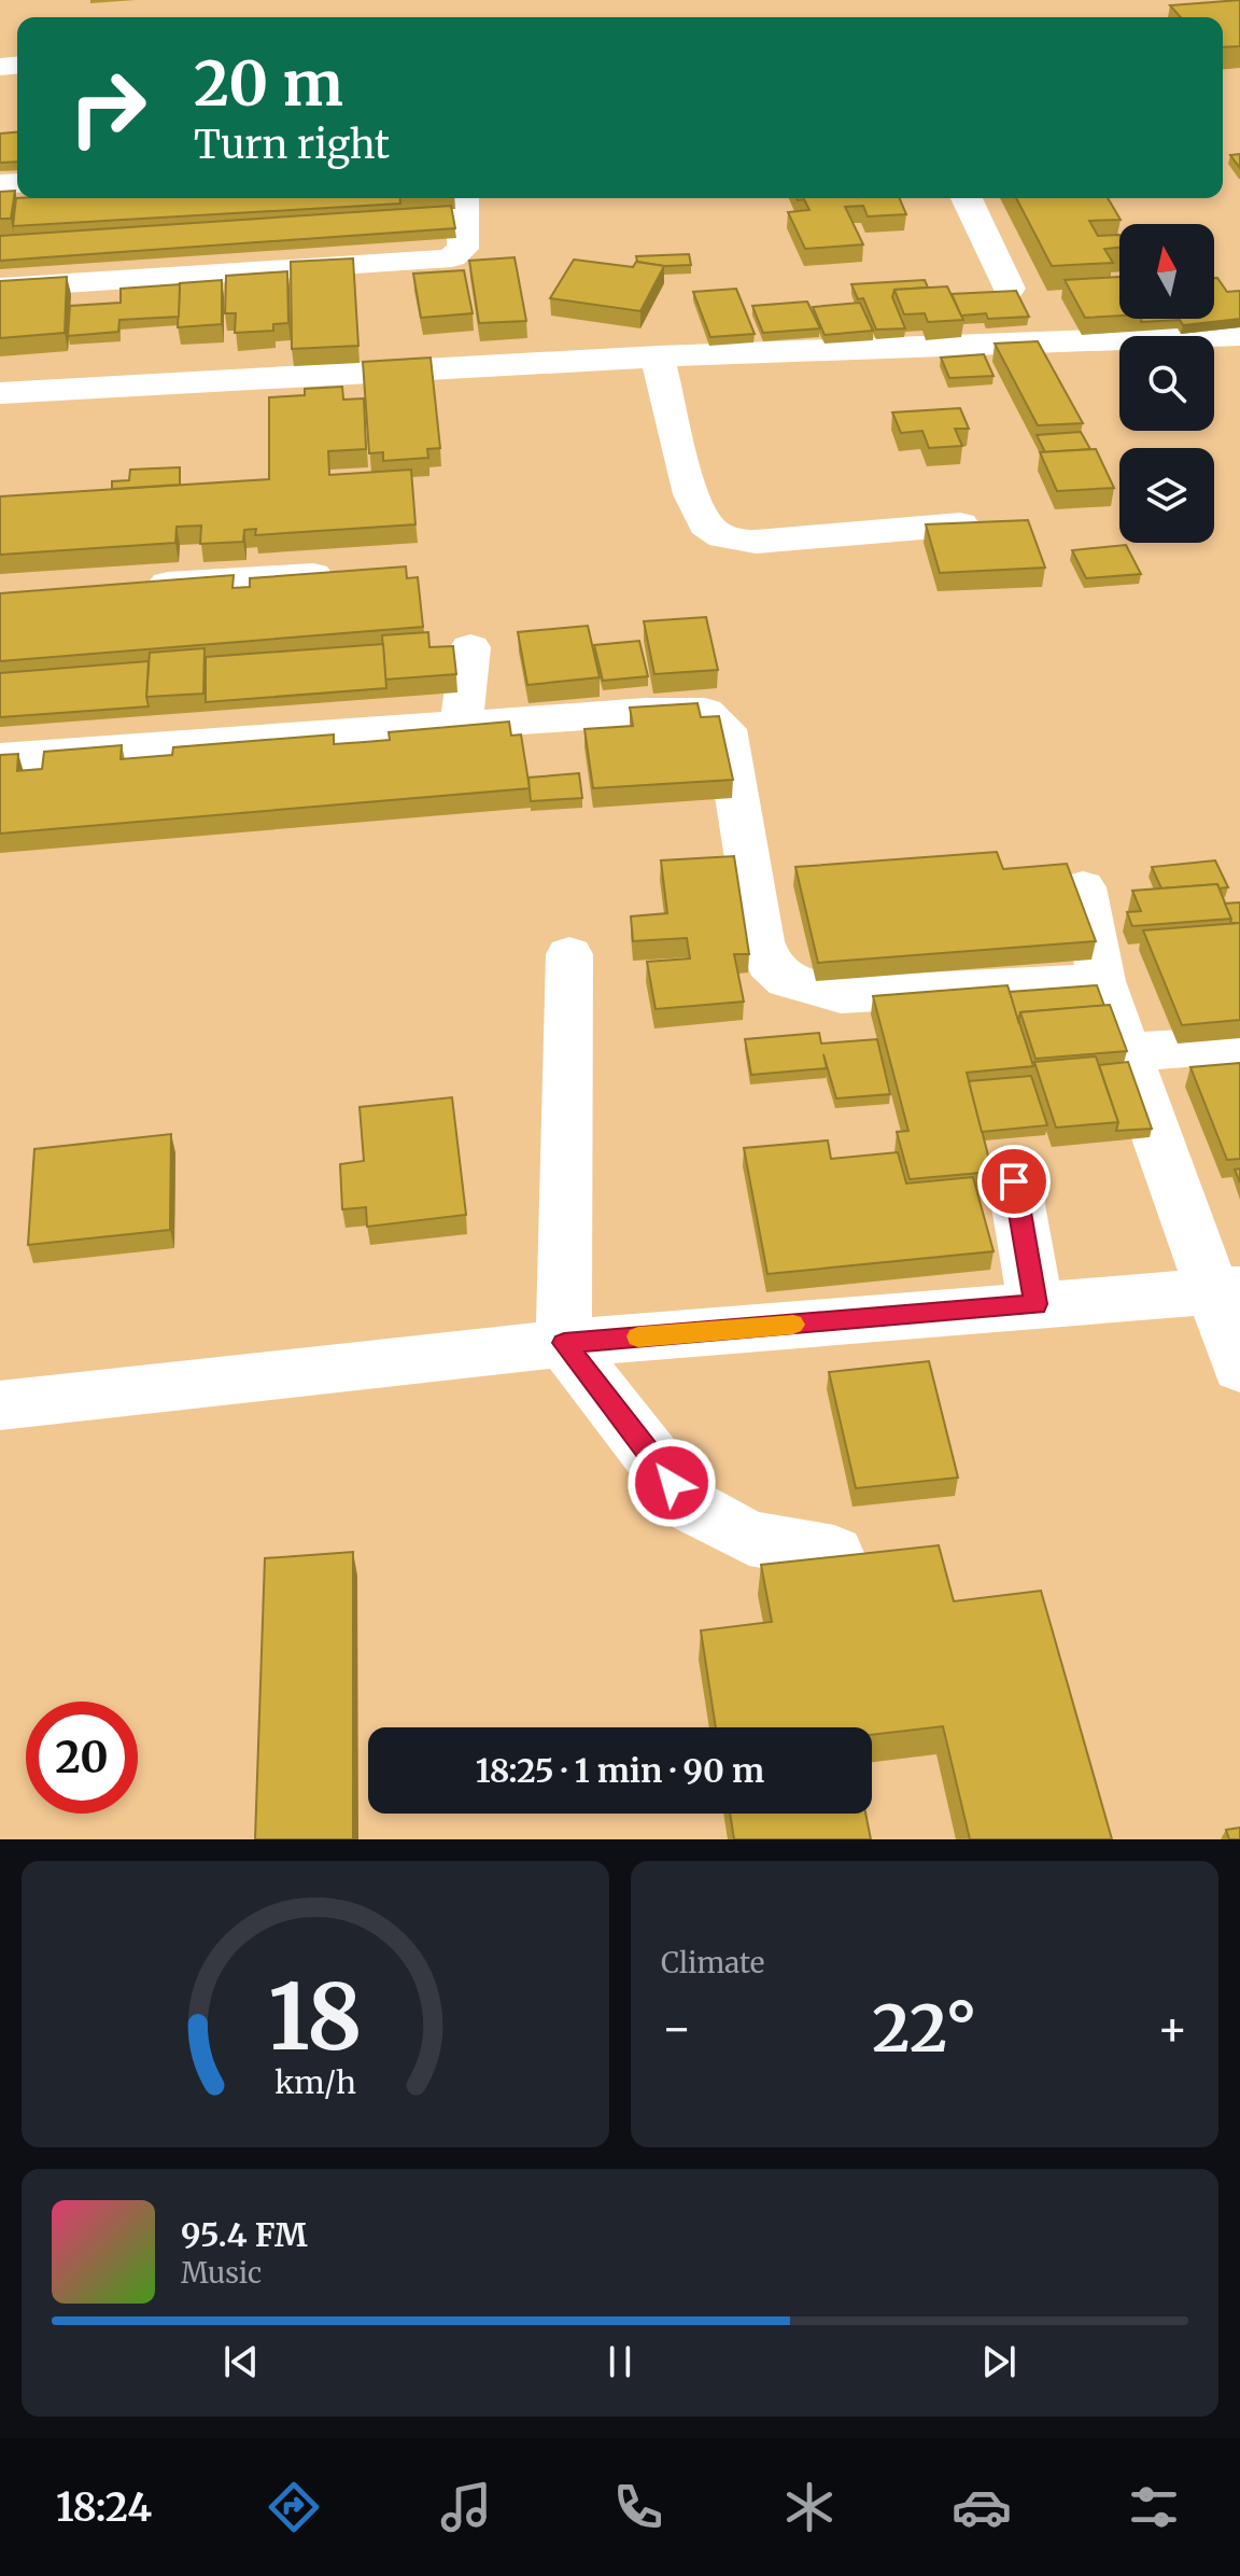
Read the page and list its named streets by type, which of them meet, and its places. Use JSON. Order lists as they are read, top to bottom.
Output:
{
  "north": "top",
  "page": {
    "turn": ["20 m", "Turn right"],
    "limit": "20",
    "trip": "18:25 · 1 min · 90 m",
    "tile": "Climate",
    "heat": ["−", "22°", "+"],
    "song": ["95.4 FM", "Music"],
    "tabs": "18:24",
    "gauge": ["18", "km/h"]
  }
}
